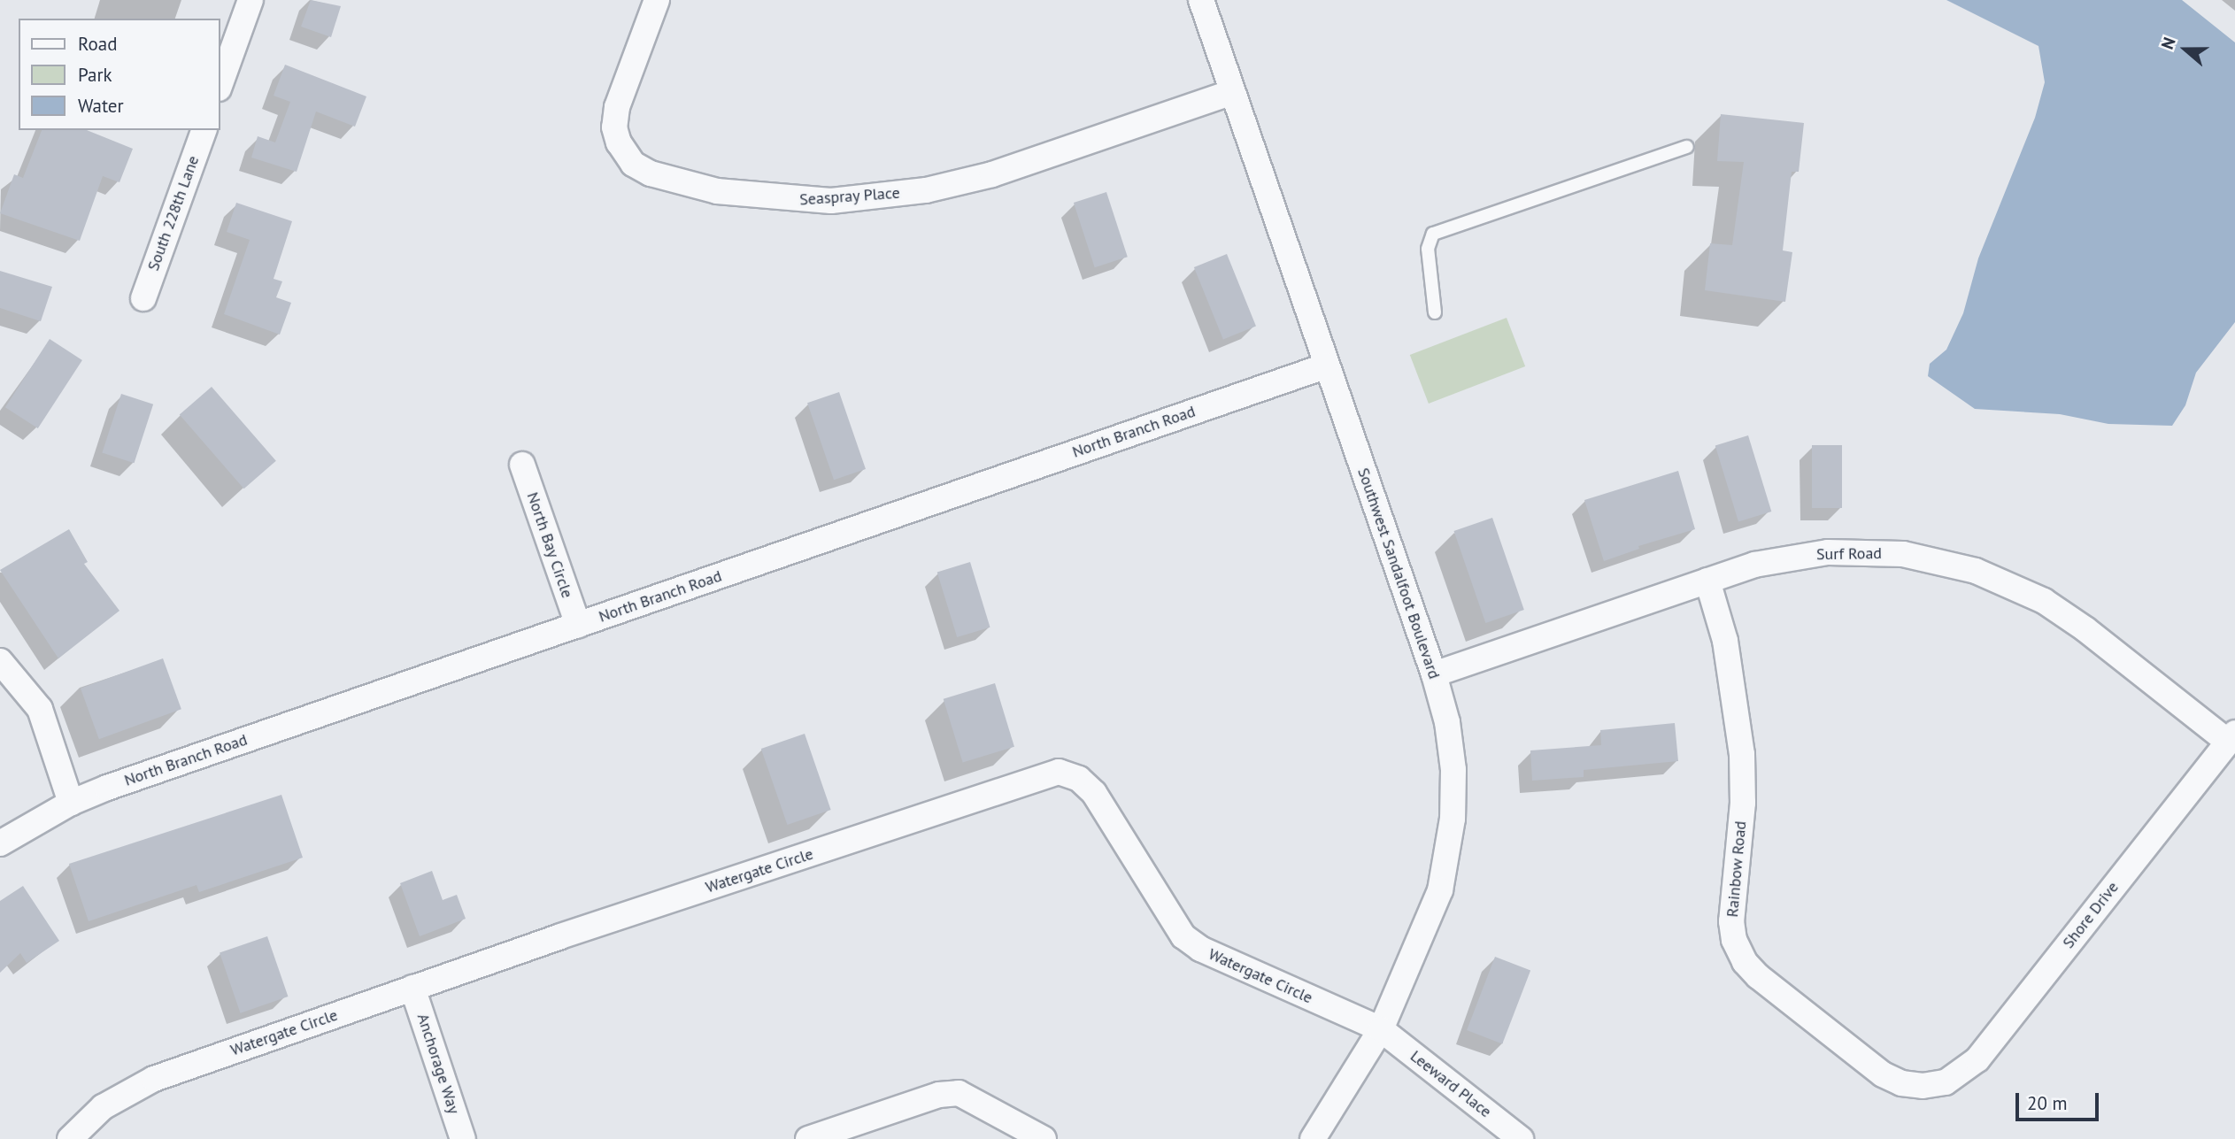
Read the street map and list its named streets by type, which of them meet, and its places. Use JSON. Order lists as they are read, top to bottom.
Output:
{
  "streets": {
    "street": [
      "Seaspray Place",
      "South 228th Lane",
      "North Branch Road",
      "North Bay Circle",
      "Surf Road",
      "Southwest Sandalfoot Boulevard",
      "Rainbow Road",
      "Watergate Circle",
      "Shore Drive",
      "Anchorage Way",
      "Leeward Place"
    ]
  },
  "crossings": [
    ["Seaspray Place", "Southwest Sandalfoot Boulevard"],
    ["North Branch Road", "North Bay Circle"],
    ["North Branch Road", "Southwest Sandalfoot Boulevard"],
    ["Surf Road", "Southwest Sandalfoot Boulevard"],
    ["Surf Road", "Rainbow Road"],
    ["Surf Road", "Shore Drive"],
    ["Southwest Sandalfoot Boulevard", "Watergate Circle"],
    ["Southwest Sandalfoot Boulevard", "Leeward Place"],
    ["Rainbow Road", "Shore Drive"],
    ["Watergate Circle", "Anchorage Way"],
    ["Watergate Circle", "Leeward Place"]
  ],
  "legend": ["Road", "Park", "Water"],
  "scale_bar": "20 m",
  "north": "left"
}
